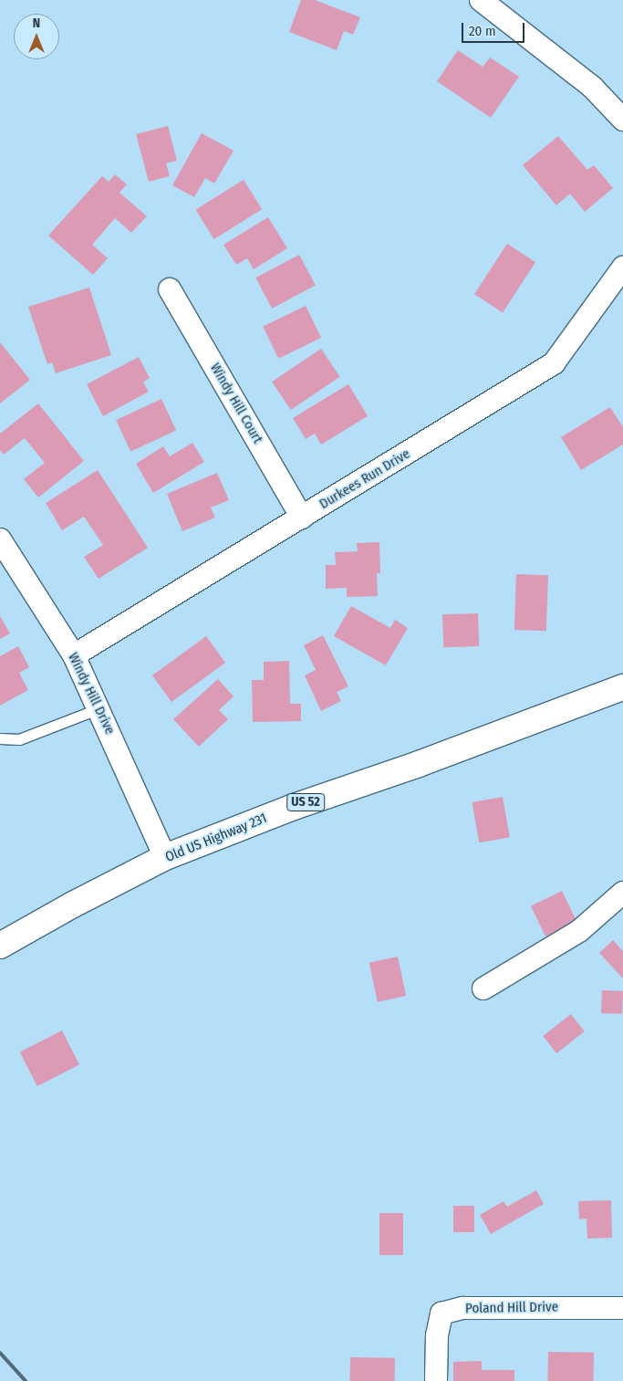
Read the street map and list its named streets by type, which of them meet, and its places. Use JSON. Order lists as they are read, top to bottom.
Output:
{
  "streets": {
    "main road": ["US 52", "Old US Highway 231"],
    "street": [
      "Windy Hill Court",
      "Durkees Run Drive",
      "Windy Hill Drive",
      "Poland Hill Drive"
    ]
  },
  "crossings": [
    ["Windy Hill Court", "Durkees Run Drive"],
    ["Durkees Run Drive", "Windy Hill Drive"],
    ["Windy Hill Drive", "Old US Highway 231"]
  ],
  "scale_bar": "20 m",
  "north": "top"
}
